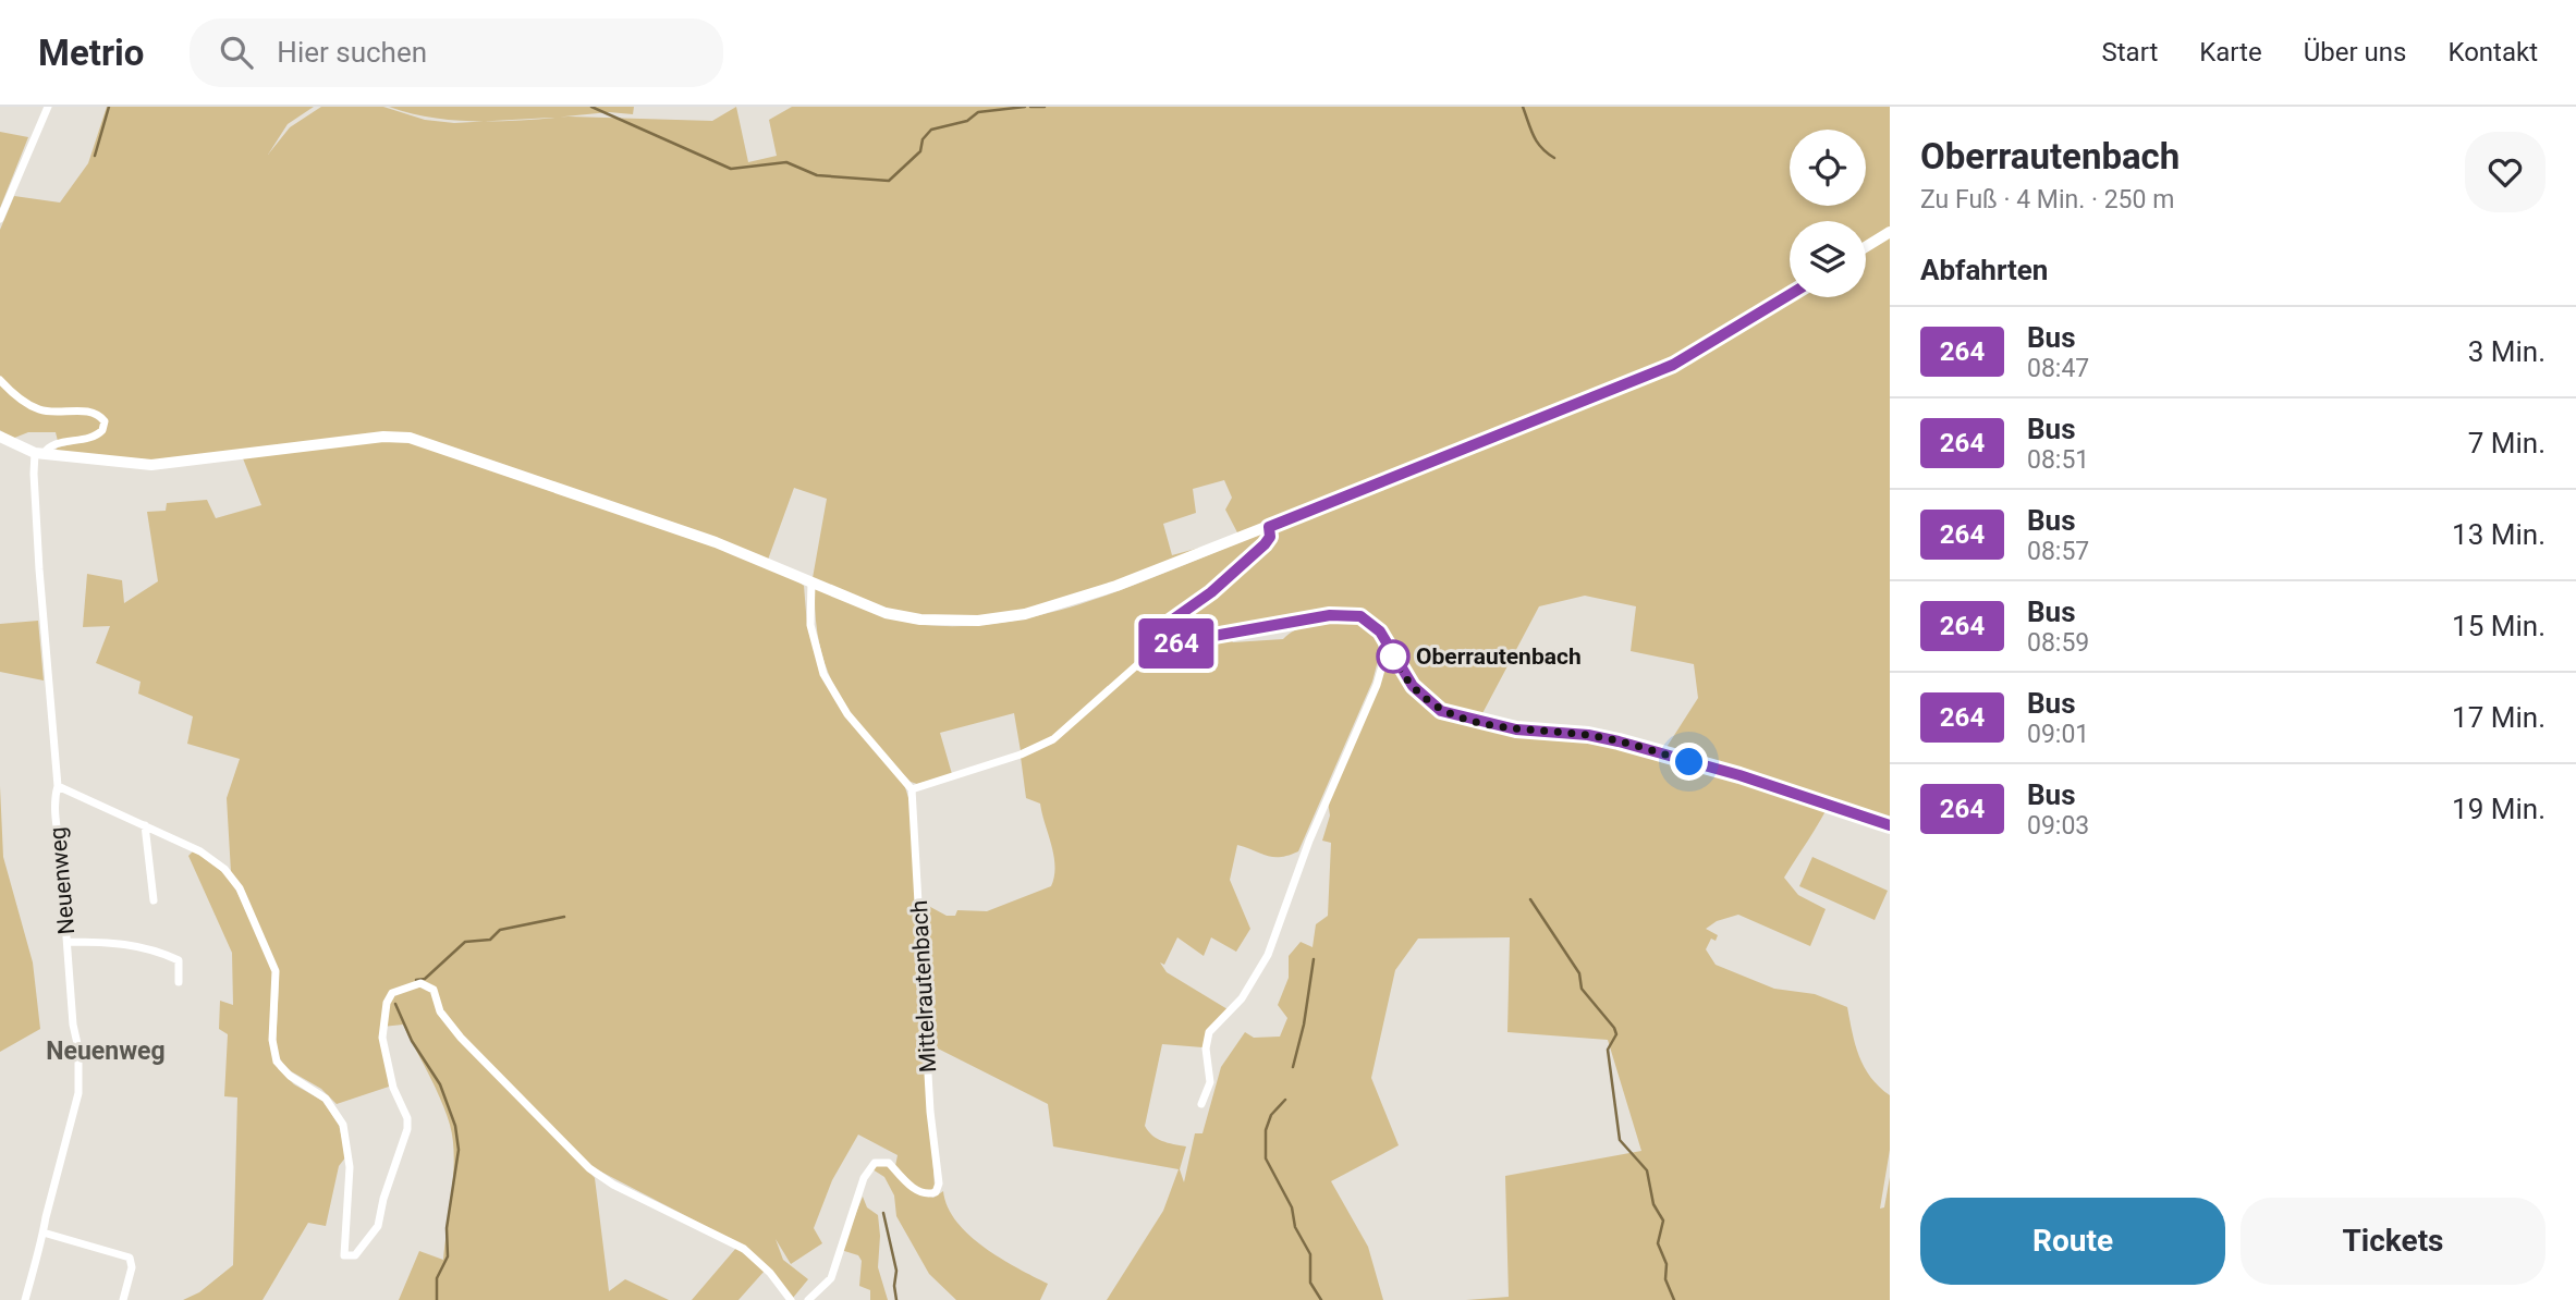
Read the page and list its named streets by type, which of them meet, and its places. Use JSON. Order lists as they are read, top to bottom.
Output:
{
  "streets": {
    "street": ["Neuenweg", "Mittelrautenbach"]
  },
  "districts": ["Neuenweg"],
  "places": ["Oberrautenbach"],
  "lines": ["bus line 264"],
  "page": {
    "header": "Metrio",
    "search": "Hier suchen",
    "nav": [
      "Start",
      "Karte",
      "Über uns",
      "Kontakt"
    ],
    "on_map": "264",
    "heading": [
      ["Oberrautenbach", "Zu Fuß · 4 Min. · 250 m"],
      "Abfahrten"
    ],
    "list": [
      {
        "mark": "264",
        "name": "Bus",
        "note": "08:47",
        "value": "3 Min."
      },
      {
        "mark": "264",
        "name": "Bus",
        "note": "08:51",
        "value": "7 Min."
      },
      {
        "mark": "264",
        "name": "Bus",
        "note": "08:57",
        "value": "13 Min."
      },
      {
        "mark": "264",
        "name": "Bus",
        "note": "08:59",
        "value": "15 Min."
      },
      {
        "mark": "264",
        "name": "Bus",
        "note": "09:01",
        "value": "17 Min."
      },
      {
        "mark": "264",
        "name": "Bus",
        "note": "09:03",
        "value": "19 Min."
      }
    ],
    "buttons": ["Route", "Tickets"]
  }
}
